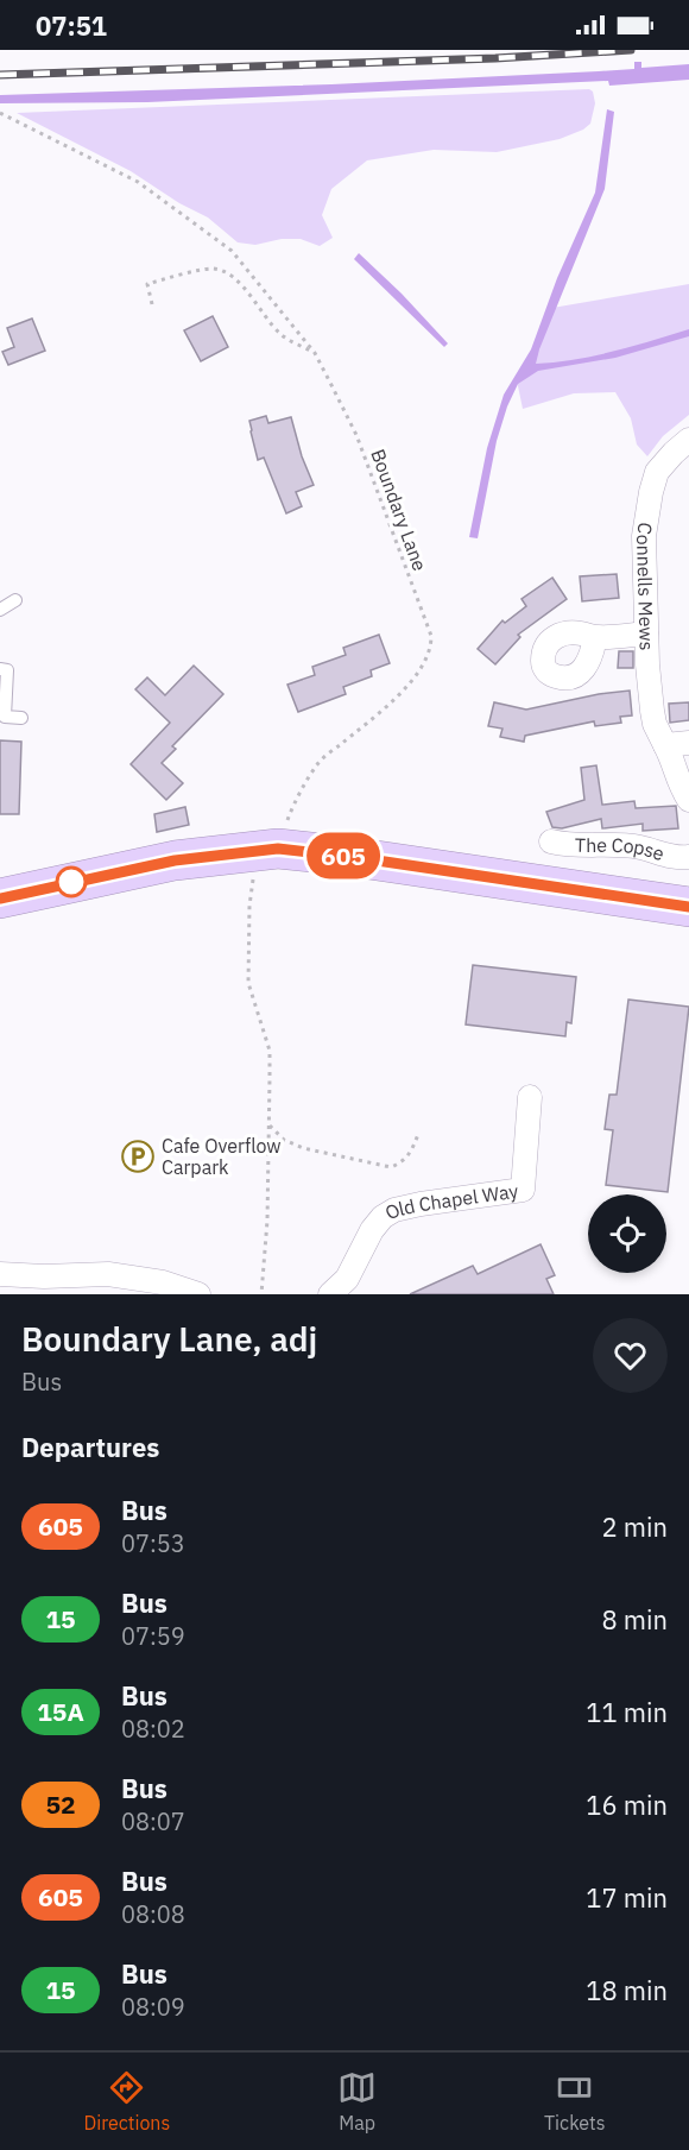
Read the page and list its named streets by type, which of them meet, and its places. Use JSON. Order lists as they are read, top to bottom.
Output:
{
  "streets": {
    "street": ["Connells Mews", "The Copse", "Old Chapel Way"],
    "path": ["Boundary Lane"]
  },
  "places": {
    "parking": ["Cafe Overflow Carpark"]
  },
  "lines": ["bus line 605"],
  "page": {
    "status": "07:51",
    "on_map": "605",
    "heading": [
      ["Boundary Lane, adj", "Bus"],
      "Departures"
    ],
    "list": [
      {
        "mark": "605",
        "name": "Bus",
        "note": "07:53",
        "value": "2 min"
      },
      {
        "mark": "15",
        "name": "Bus",
        "note": "07:59",
        "value": "8 min"
      },
      {
        "mark": "15A",
        "name": "Bus",
        "note": "08:02",
        "value": "11 min"
      },
      {
        "mark": "52",
        "name": "Bus",
        "note": "08:07",
        "value": "16 min"
      },
      {
        "mark": "605",
        "name": "Bus",
        "note": "08:08",
        "value": "17 min"
      },
      {
        "mark": "15",
        "name": "Bus",
        "note": "08:09",
        "value": "18 min"
      }
    ],
    "tabs": ["Directions", "Map", "Tickets"]
  }
}
